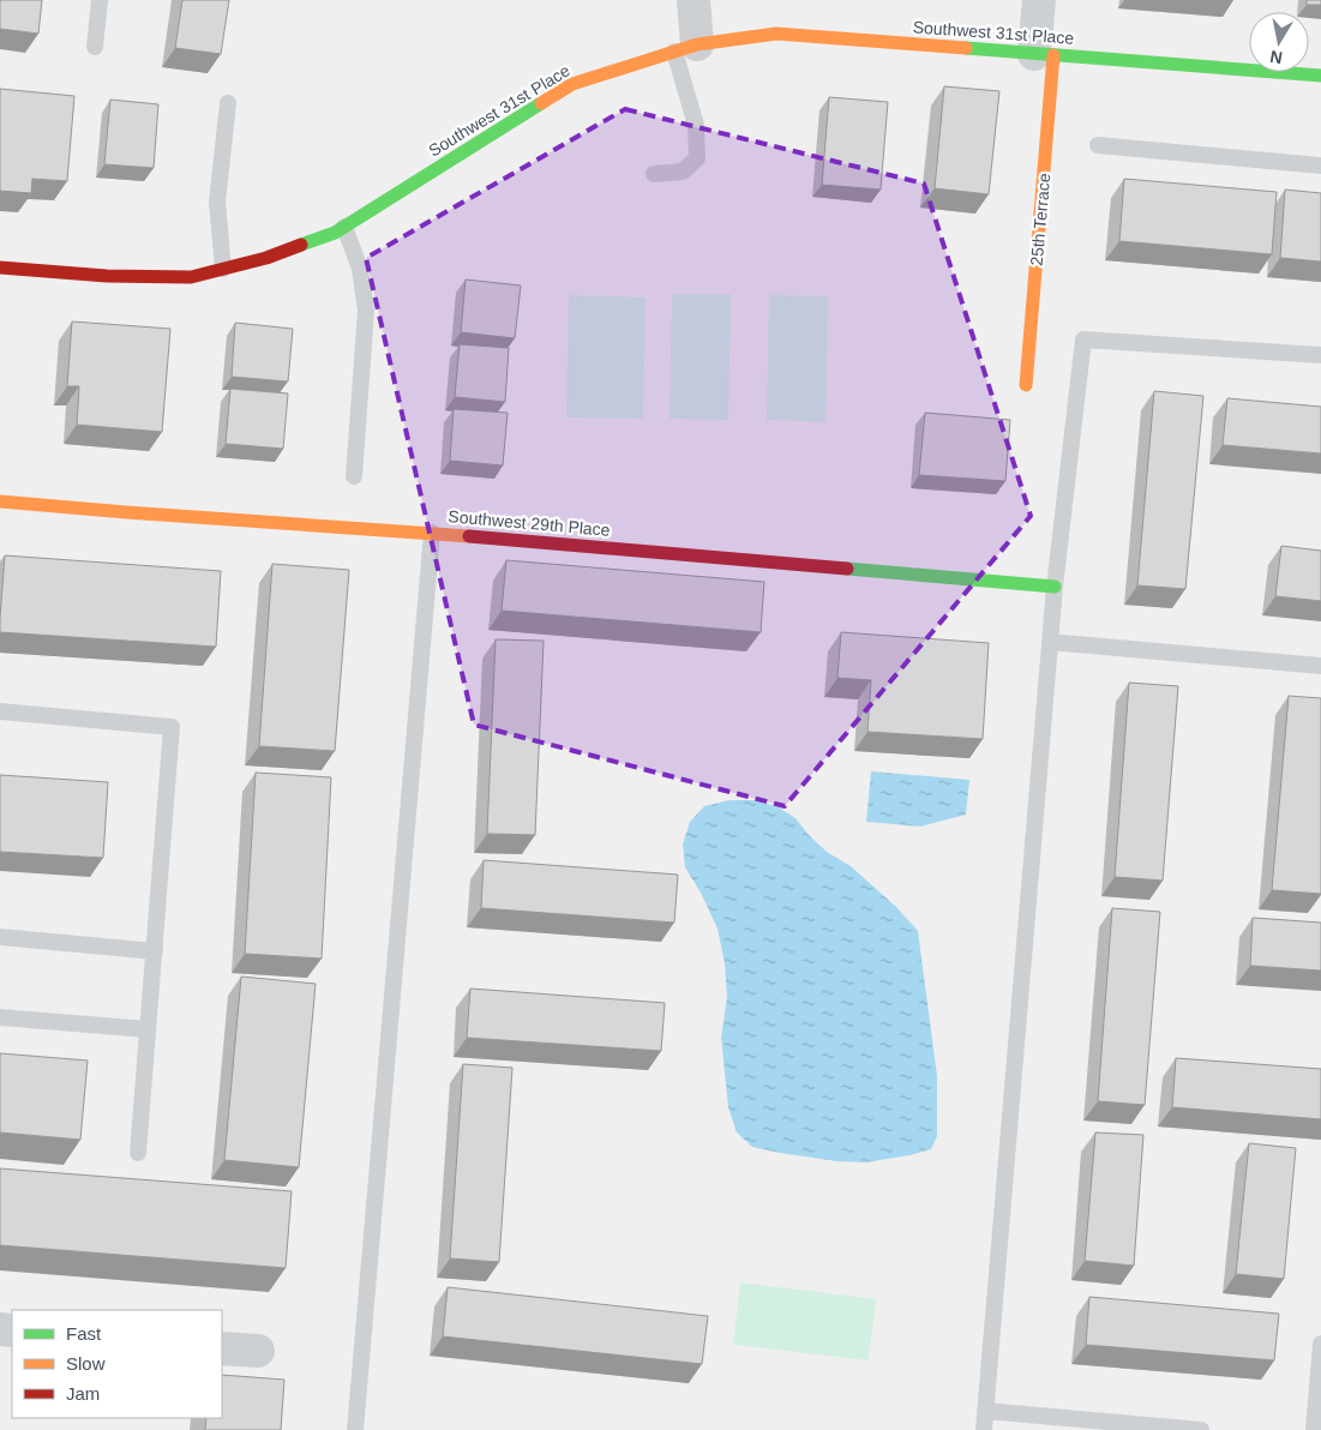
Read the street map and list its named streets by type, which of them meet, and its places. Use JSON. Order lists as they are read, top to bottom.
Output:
{
  "streets": {
    "street": ["Southwest 31st Place", "25th Terrace", "Southwest 29th Place"]
  },
  "crossings": [
    ["Southwest 31st Place", "25th Terrace"]
  ],
  "legend": ["Fast", "Slow", "Jam"],
  "north": "bottom"
}
